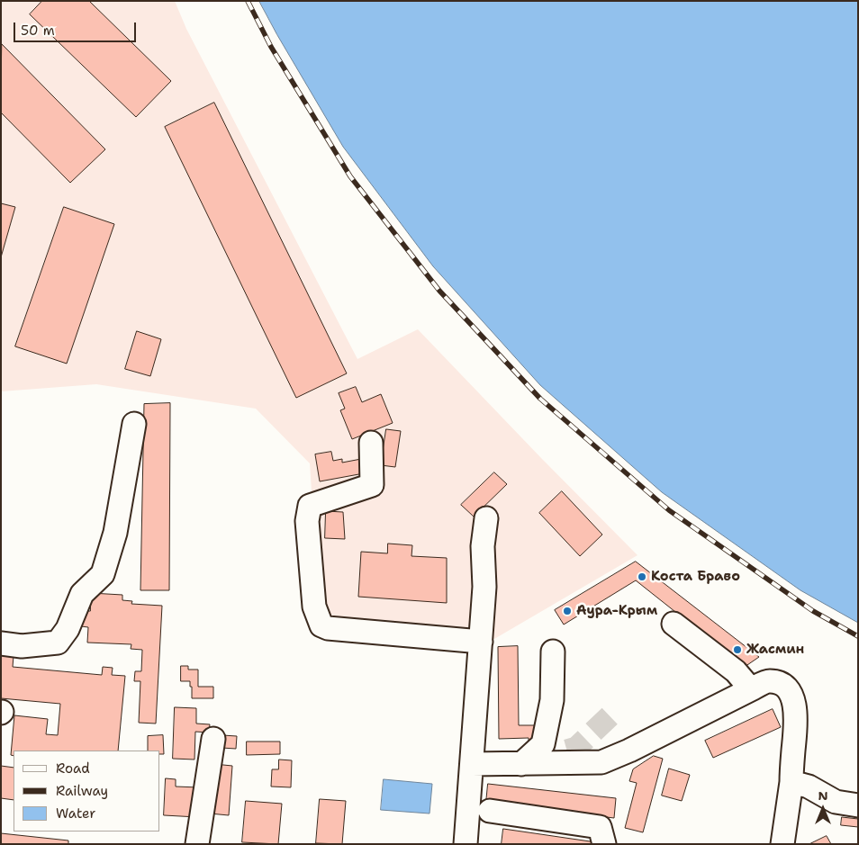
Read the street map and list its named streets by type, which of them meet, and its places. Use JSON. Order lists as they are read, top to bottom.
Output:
{
  "places": ["Коста Браво", "Аура-Крым", "Жасмин"],
  "legend": ["Road", "Railway", "Water"],
  "scale_bar": "50 m",
  "north": "top"
}
